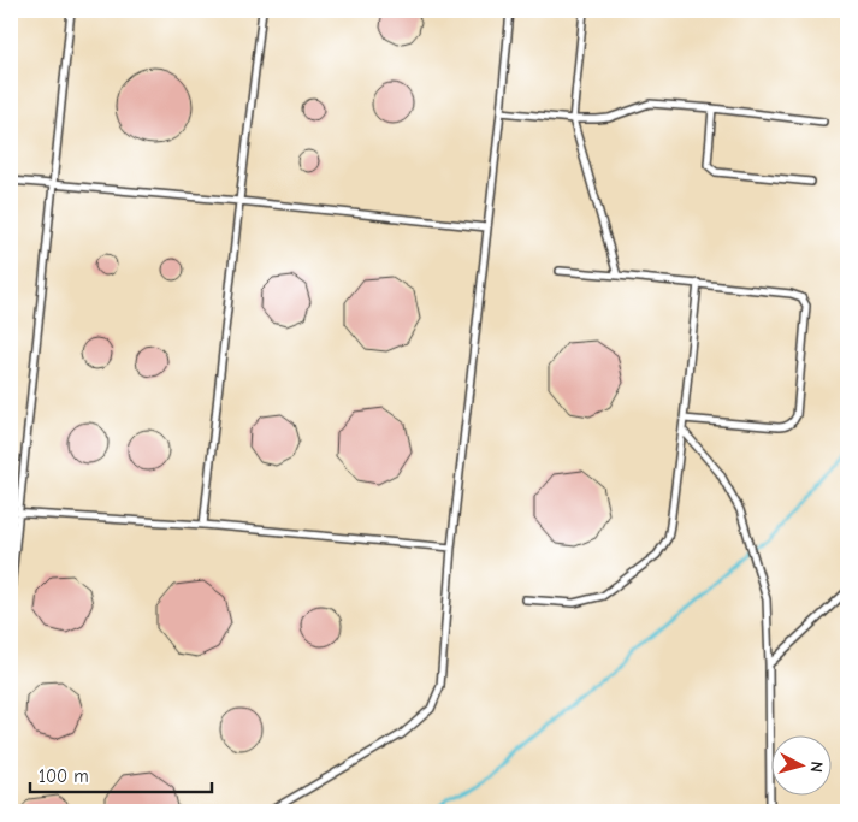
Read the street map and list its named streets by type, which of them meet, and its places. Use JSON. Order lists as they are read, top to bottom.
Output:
{
  "scale_bar": "100 m",
  "north": "right"
}
